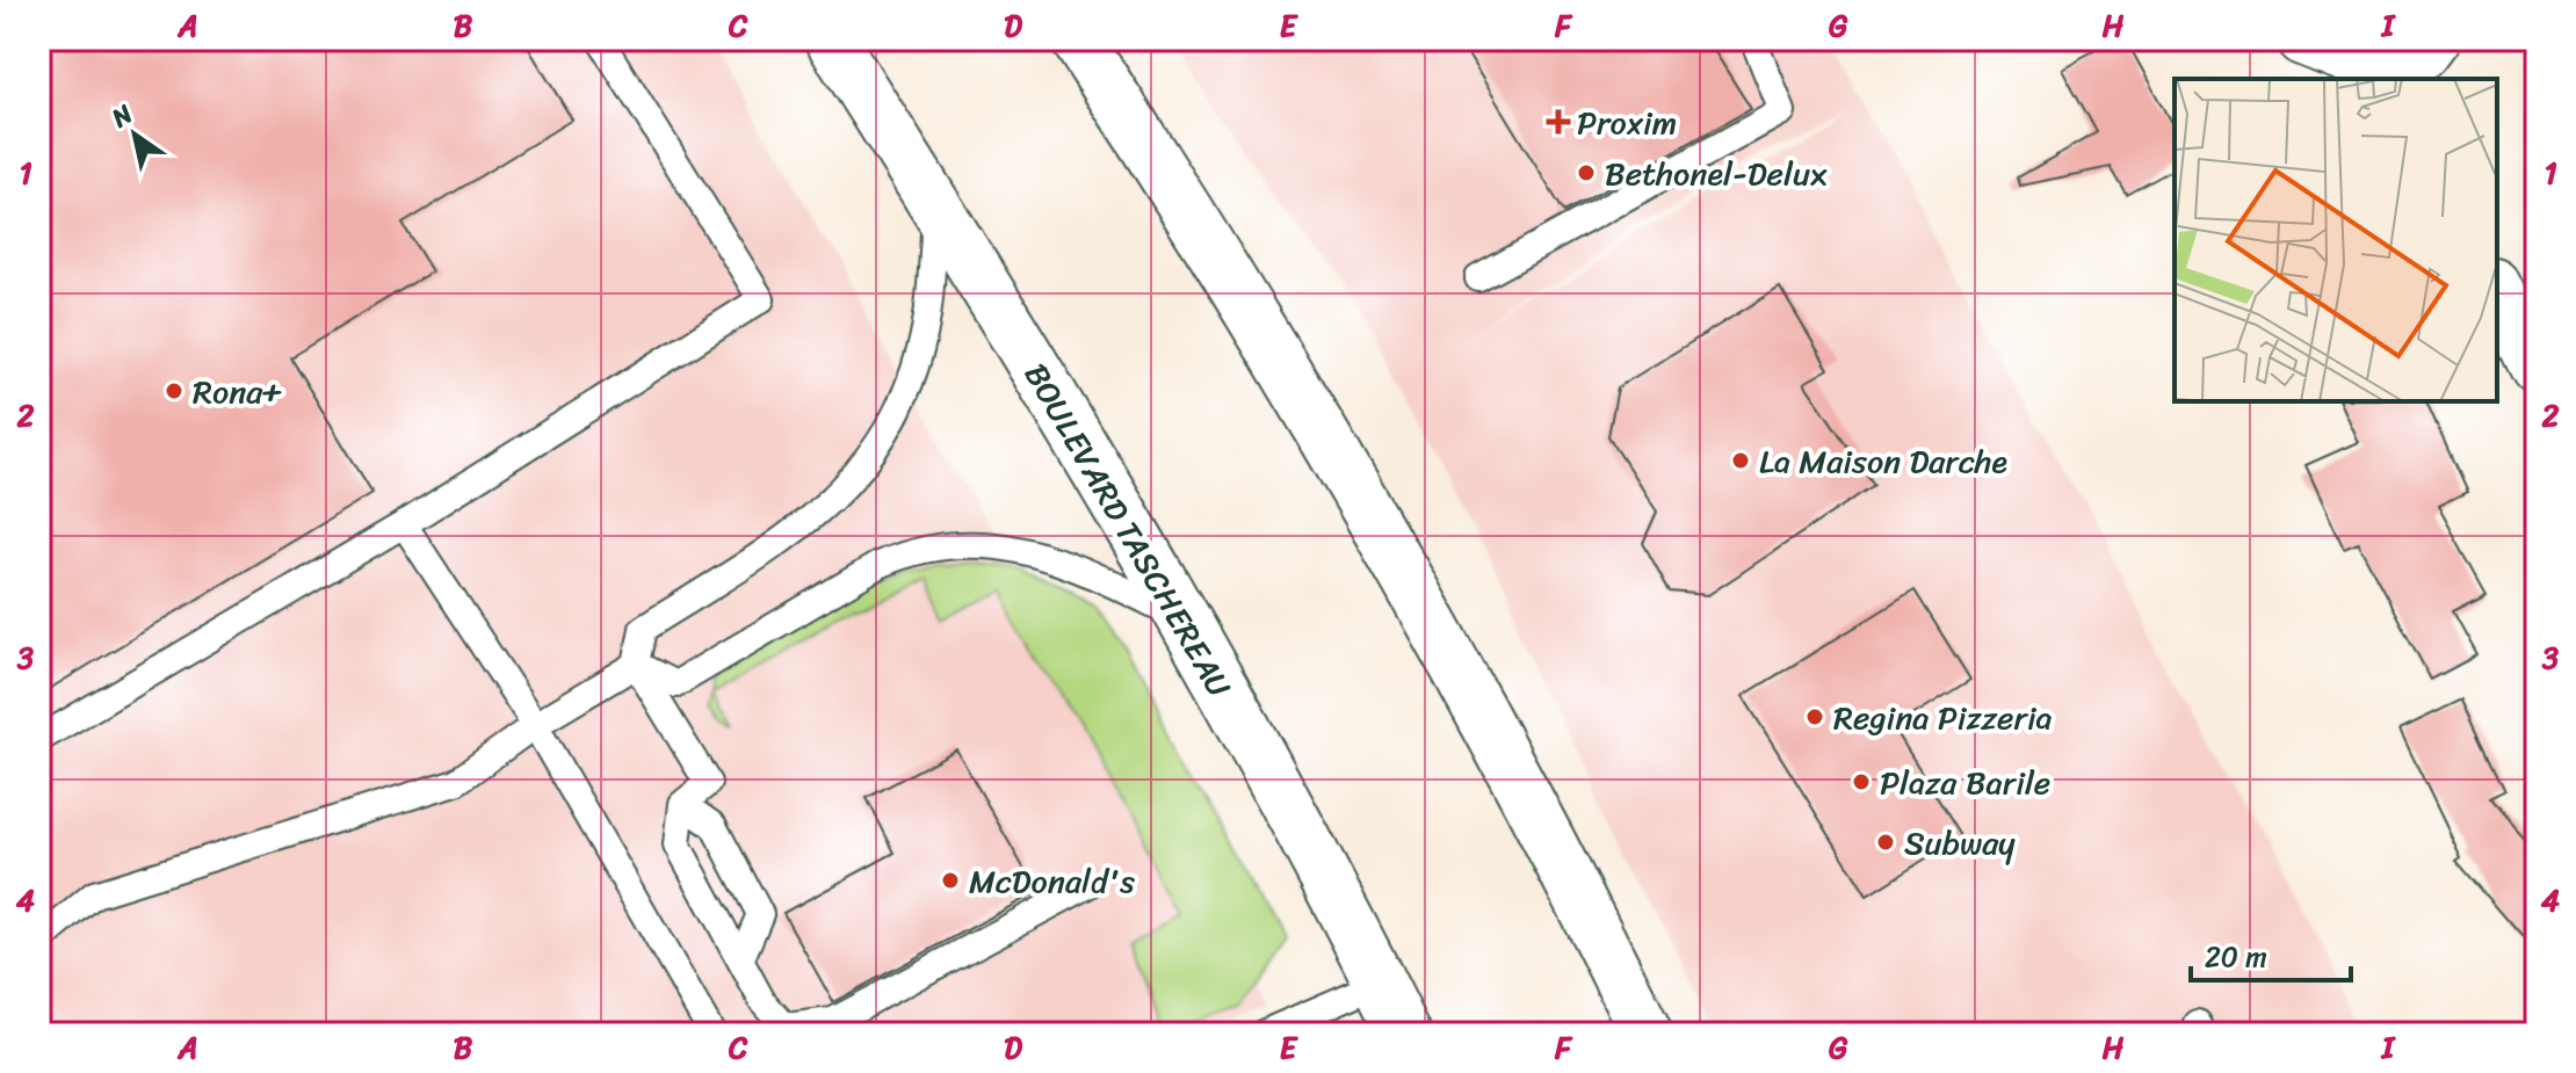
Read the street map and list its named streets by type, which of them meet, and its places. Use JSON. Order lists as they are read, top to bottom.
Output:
{
  "streets": {
    "main road": ["BOULEVARD TASCHEREAU"]
  },
  "places": {
    "health": ["Proxim"],
    "other": [
      "Bethonel-Delux",
      "Rona+",
      "La Maison Darche",
      "Regina Pizzeria",
      "Plaza Barile",
      "Subway",
      "McDonald's"
    ]
  },
  "scale_bar": "20 m",
  "north": "top left",
  "grid": {
    "columns": [
      "A",
      "B",
      "C",
      "D",
      "E",
      "F",
      "G",
      "H",
      "I"
    ],
    "rows": [
      "1",
      "2",
      "3",
      "4"
    ]
  }
}
